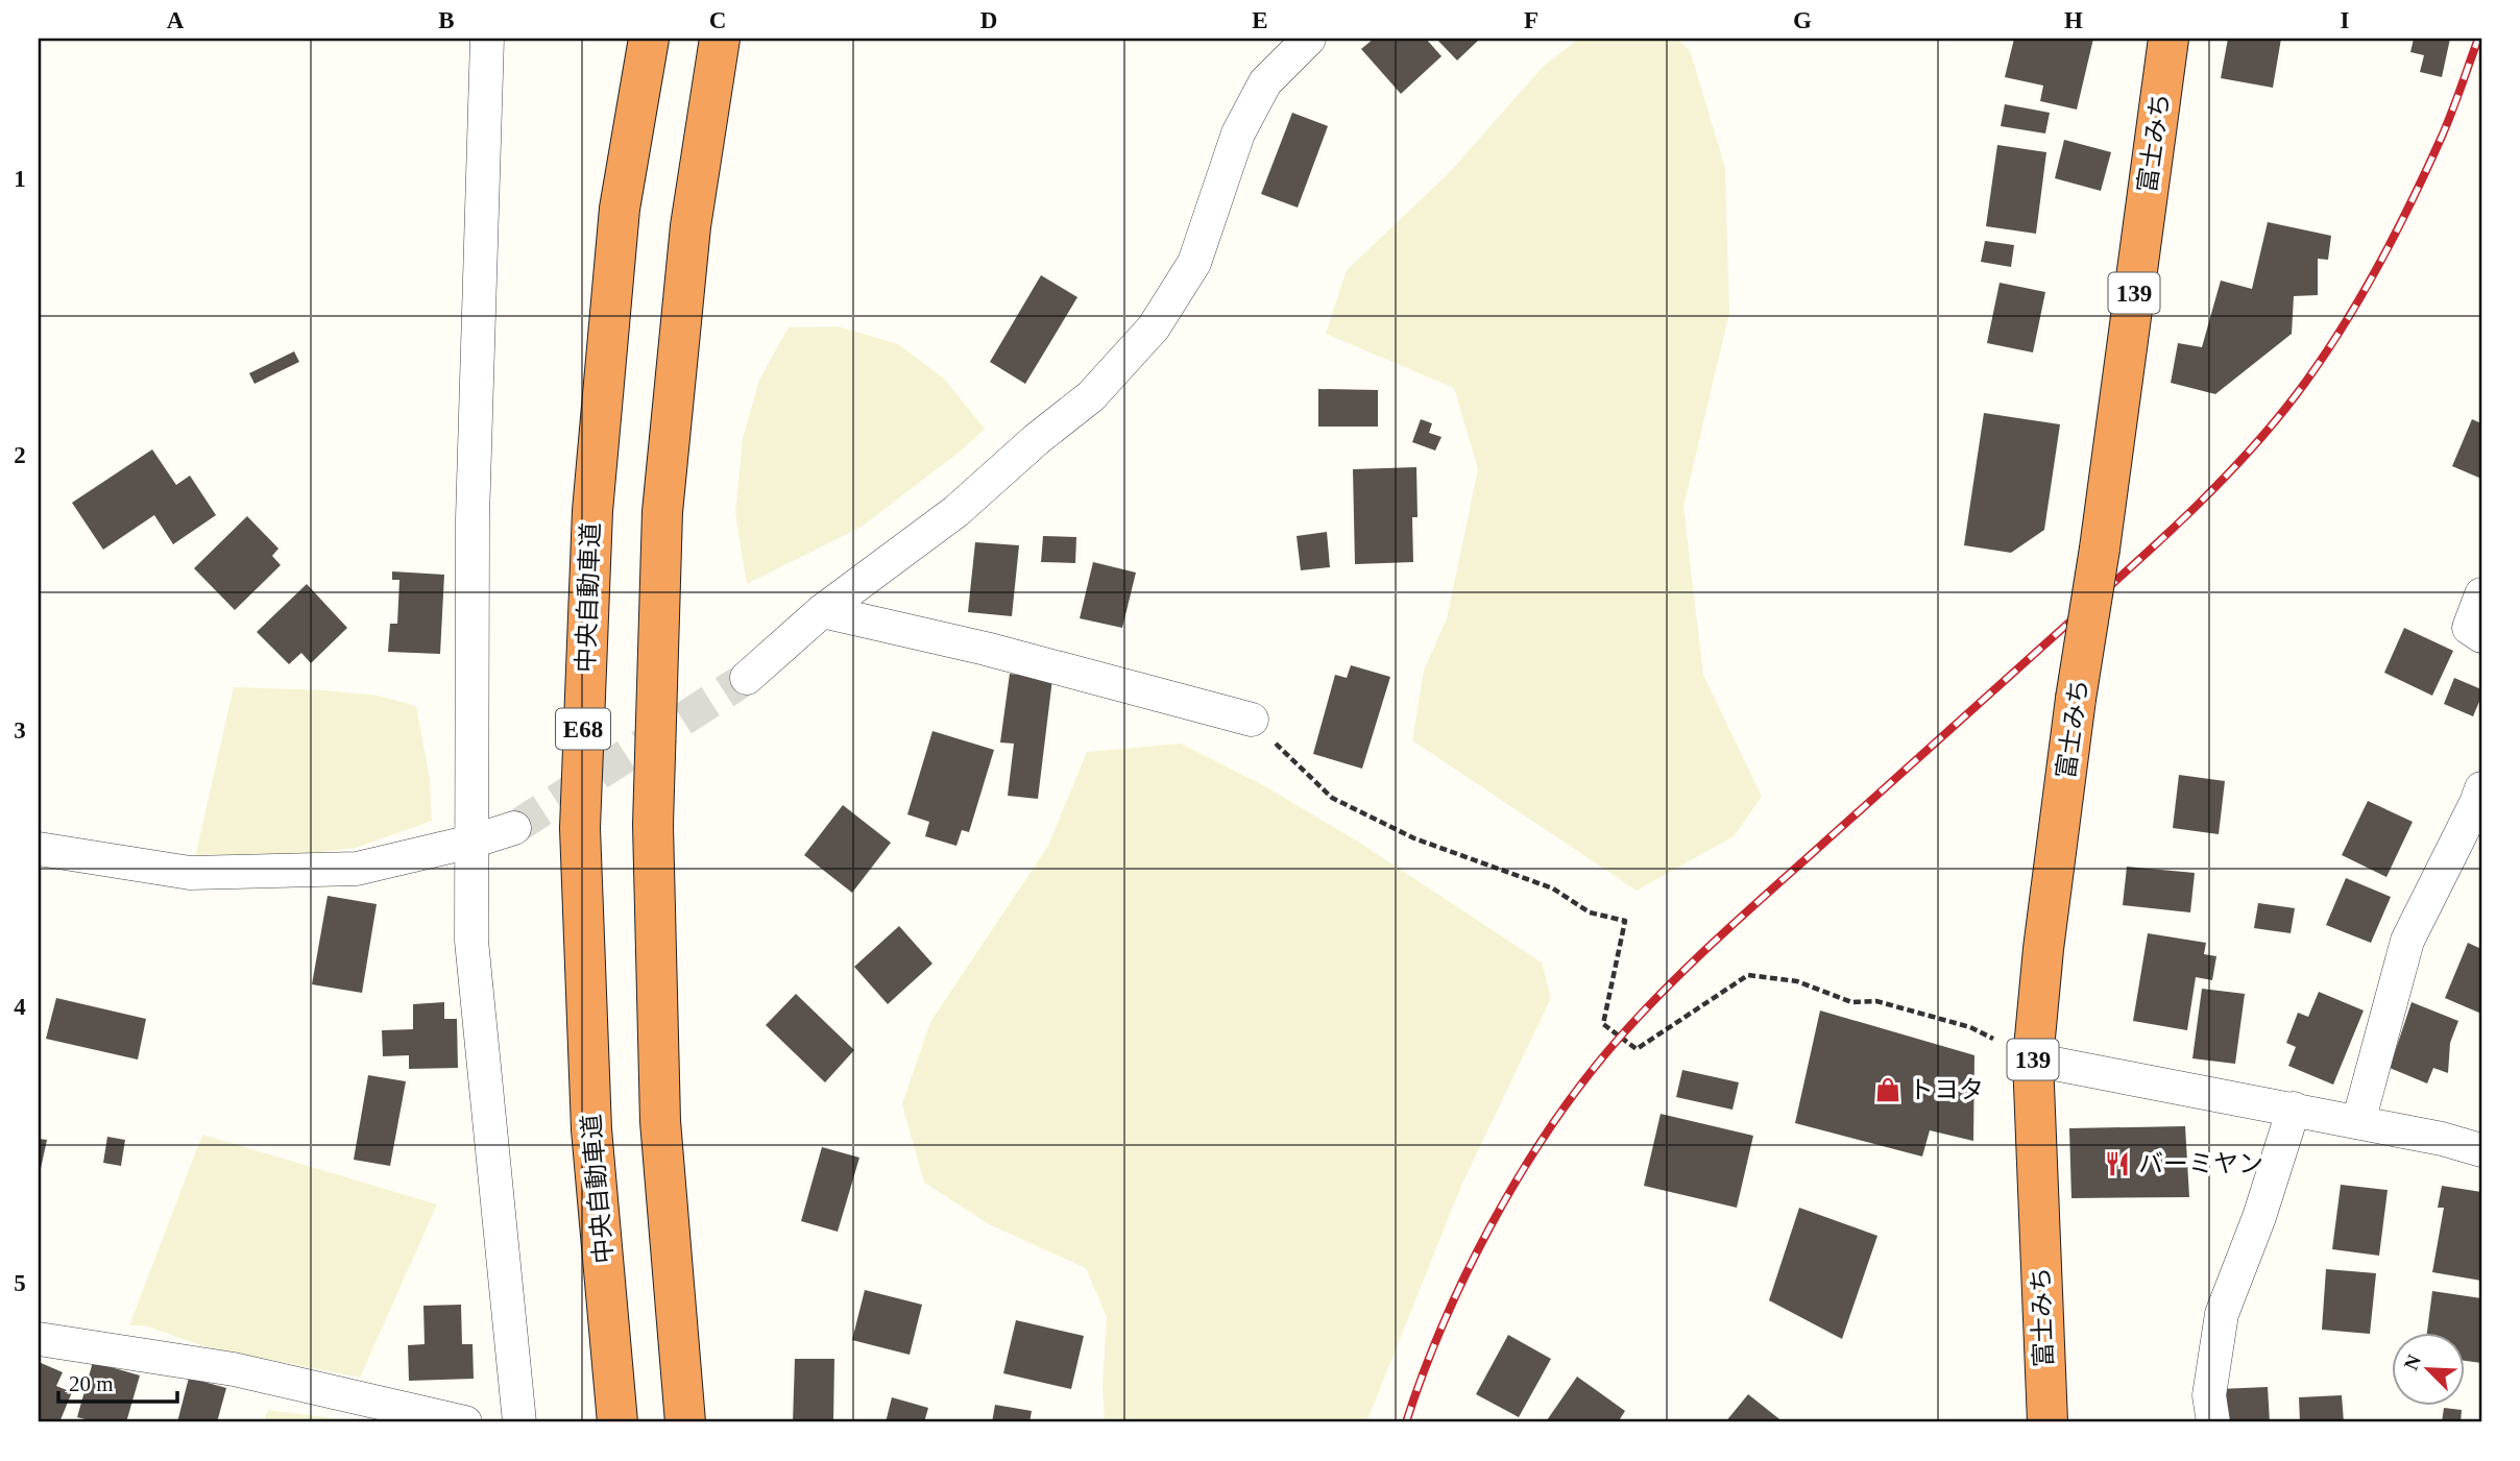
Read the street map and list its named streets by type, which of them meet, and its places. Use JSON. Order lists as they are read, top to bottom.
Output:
{
  "streets": {
    "highway": [
      "富士みち",
      "139",
      "中央自動車道",
      "E68"
    ]
  },
  "places": {
    "shop": ["トヨタ"],
    "restaurant": ["バーミヤン"]
  },
  "scale_bar": "20 m",
  "north": "top left",
  "grid": {
    "columns": [
      "A",
      "B",
      "C",
      "D",
      "E",
      "F",
      "G",
      "H",
      "I"
    ],
    "rows": [
      "1",
      "2",
      "3",
      "4",
      "5"
    ]
  }
}
